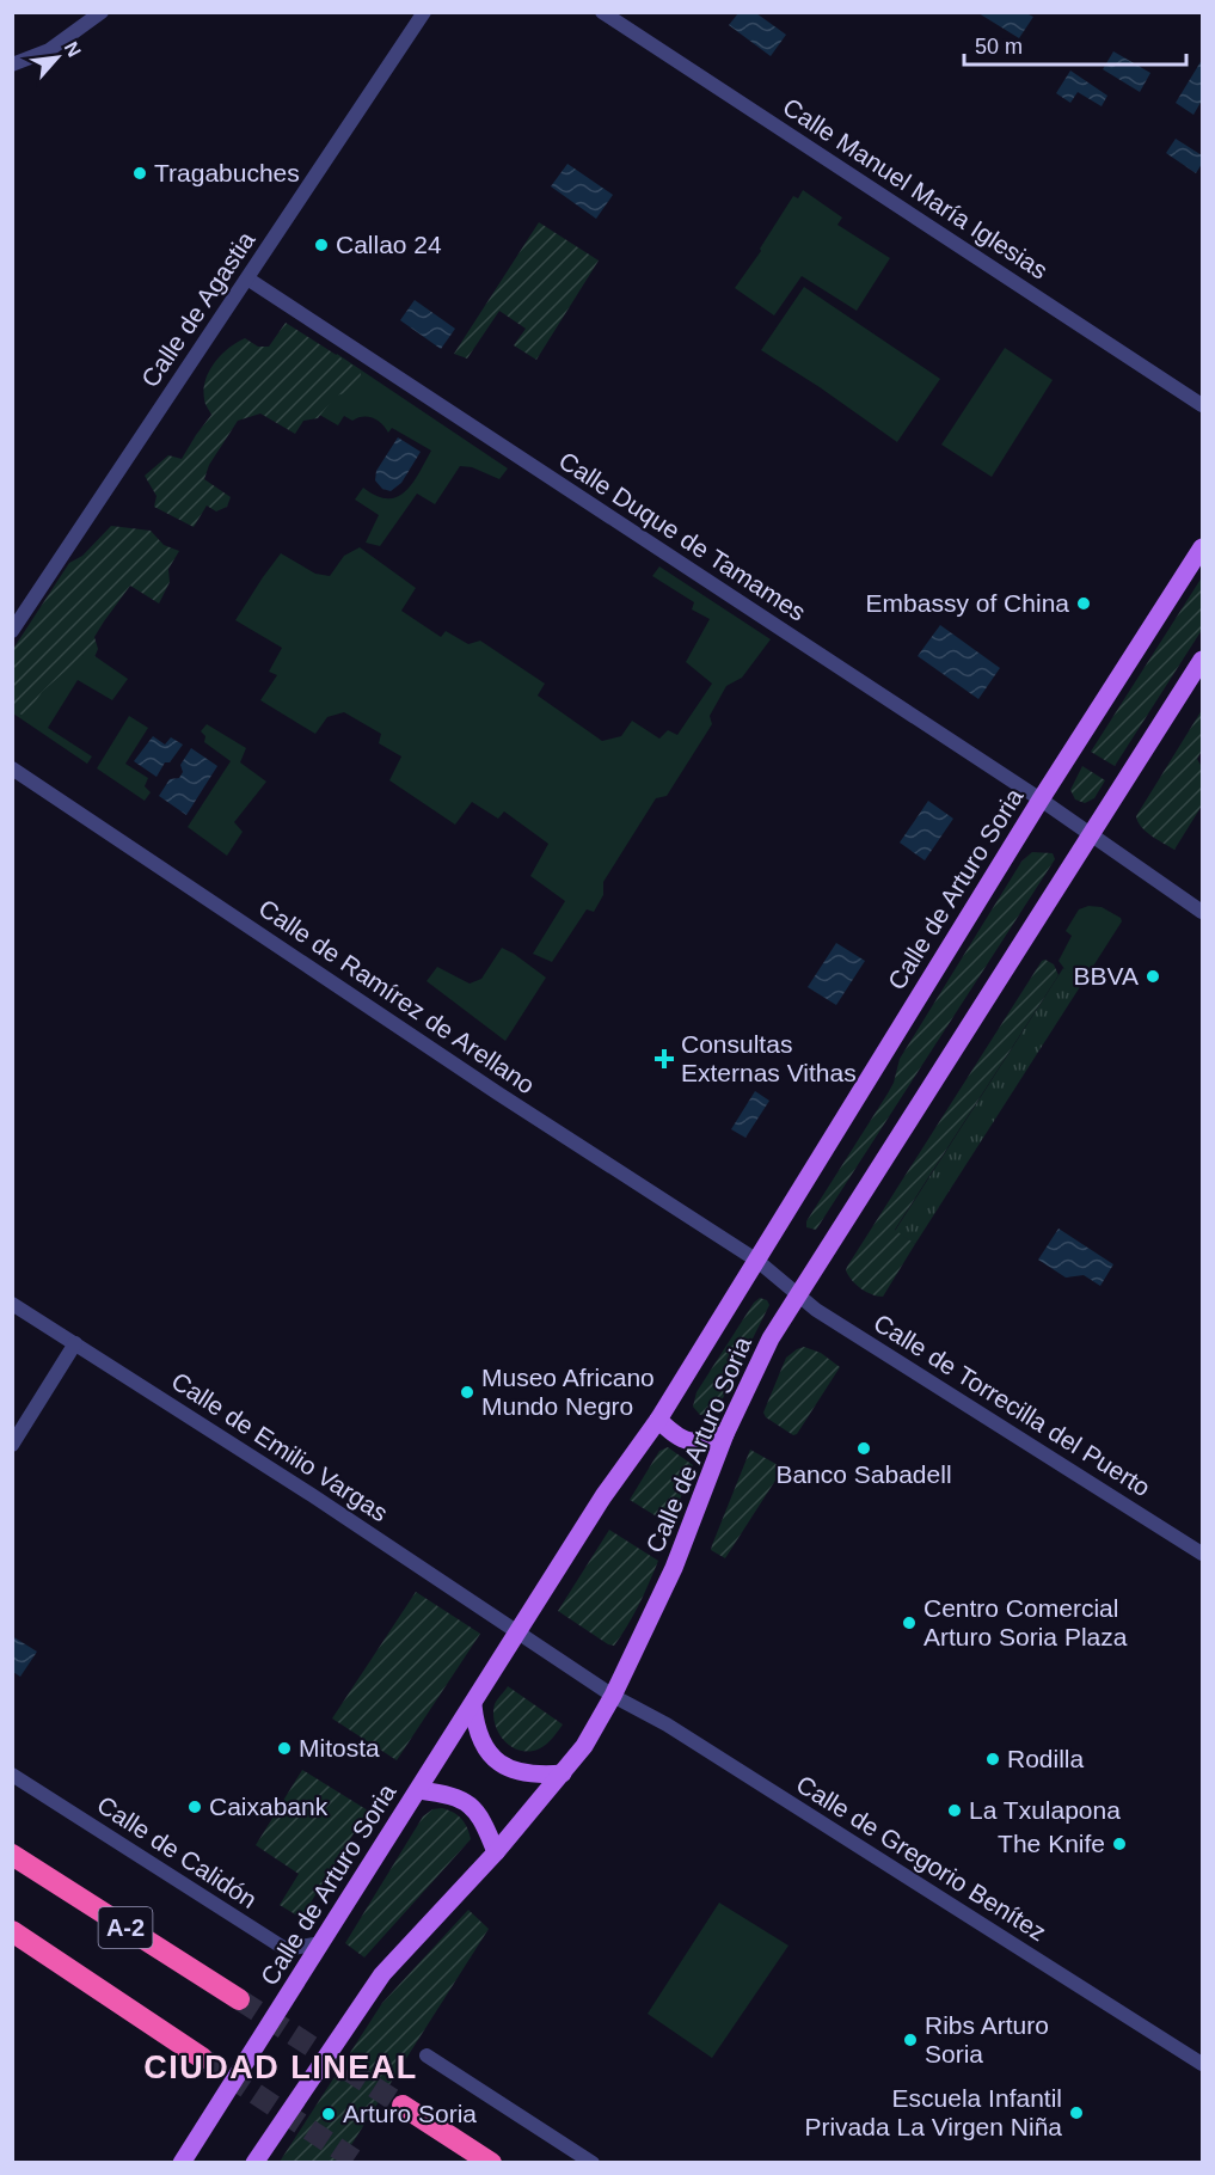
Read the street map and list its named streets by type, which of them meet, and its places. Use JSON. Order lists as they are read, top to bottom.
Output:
{
  "streets": {
    "highway": ["A-2"],
    "main road": ["Calle de Arturo Soria"],
    "street": [
      "Calle Manuel María Iglesias",
      "Calle de Agastia",
      "Calle Duque de Tamames",
      "Calle de Ramírez de Arellano",
      "Calle de Torrecilla del Puerto",
      "Calle de Emilio Vargas",
      "Calle de Calidón",
      "Calle de Gregorio Benítez"
    ]
  },
  "crossings": [
    ["Calle de Agastia", "Calle Duque de Tamames"],
    ["Calle Duque de Tamames", "Calle de Arturo Soria"],
    ["Calle de Arturo Soria", "Calle de Ramírez de Arellano"],
    ["Calle de Arturo Soria", "Calle de Torrecilla del Puerto"],
    ["Calle de Arturo Soria", "Calle de Emilio Vargas"],
    ["Calle de Arturo Soria", "Calle de Calidón"],
    ["Calle de Arturo Soria", "Calle de Gregorio Benítez"],
    ["Calle de Emilio Vargas", "Calle de Gregorio Benítez"]
  ],
  "districts": ["CIUDAD LINEAL"],
  "places": {
    "other": [
      "Tragabuches",
      "Callao 24",
      "Embassy of China",
      "BBVA",
      "Museo Africano Mundo Negro",
      "Banco Sabadell",
      "Centro Comercial Arturo Soria Plaza",
      "Mitosta",
      "Rodilla",
      "Caixabank",
      "La Txulapona",
      "The Knife",
      "Ribs Arturo Soria",
      "Escuela Infantil Privada La Virgen Niña",
      "Arturo Soria"
    ],
    "health": ["Consultas Externas Vithas"]
  },
  "scale_bar": "50 m",
  "north": "top right"
}
